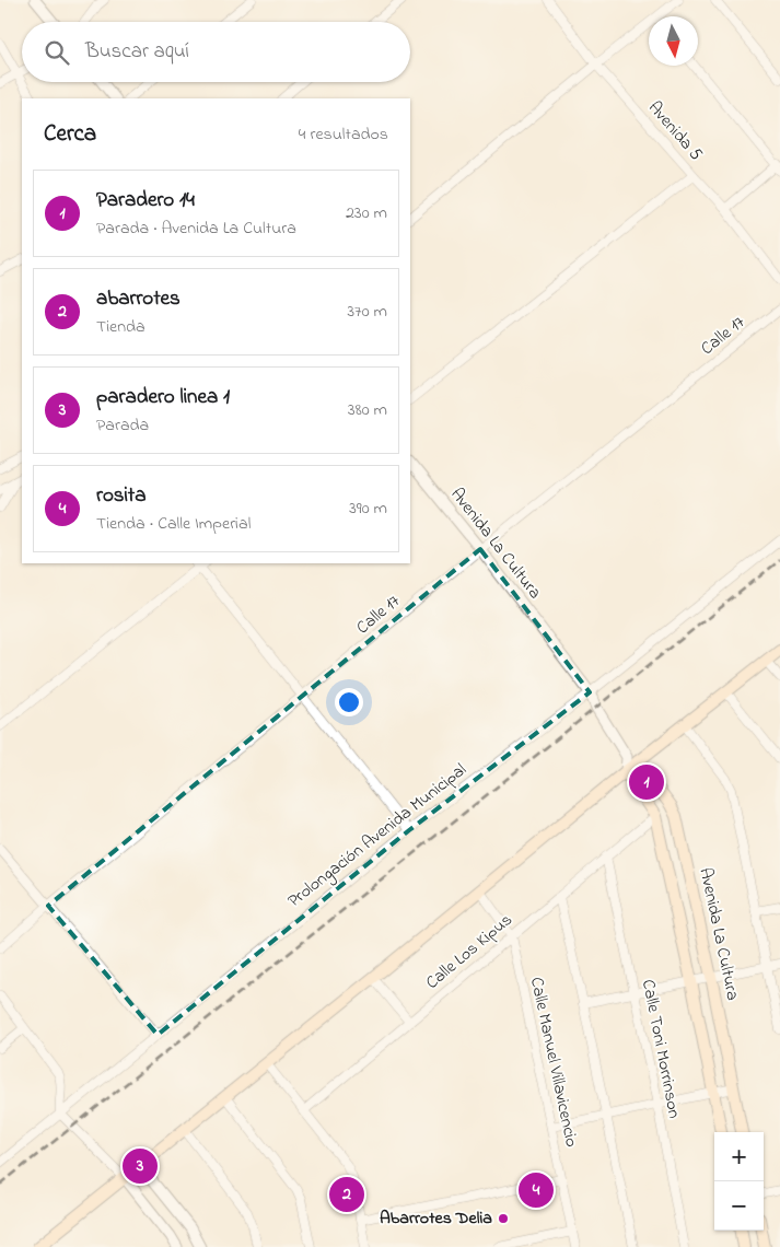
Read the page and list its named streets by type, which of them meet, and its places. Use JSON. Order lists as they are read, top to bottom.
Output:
{
  "streets": {
    "main road": ["Avenida La Cultura"],
    "street": [
      "Avenida 5",
      "Calle 17",
      "Prolongación Avenida Municipal",
      "Calle Los Kipus",
      "Calle Toni Morrinson",
      "Calle Manuel Villavicencio"
    ]
  },
  "crossings": [
    ["Calle 17", "Avenida La Cultura"],
    ["Avenida La Cultura", "Prolongación Avenida Municipal"],
    ["Avenida La Cultura", "Calle Los Kipus"],
    ["Calle Los Kipus", "Calle Toni Morrinson"],
    ["Calle Los Kipus", "Calle Manuel Villavicencio"]
  ],
  "places": ["Abarrotes Delia"],
  "north": "bottom",
  "page": {
    "search": "Buscar aquí",
    "heading": ["Cerca", "4 resultados"],
    "list": [
      {
        "mark": "1",
        "name": "Paradero 14",
        "note": "Parada · Avenida La Cultura",
        "value": "230 m"
      },
      {
        "mark": "2",
        "name": "abarrotes",
        "note": "Tienda",
        "value": "370 m"
      },
      {
        "mark": "3",
        "name": "paradero linea 1",
        "note": "Parada",
        "value": "380 m"
      },
      {
        "mark": "4",
        "name": "rosita",
        "note": "Tienda · Calle Imperial",
        "value": "390 m"
      }
    ],
    "pins": [
      "1",
      "3",
      "4",
      "2"
    ],
    "map_buttons": ["+", "−"]
  }
}
